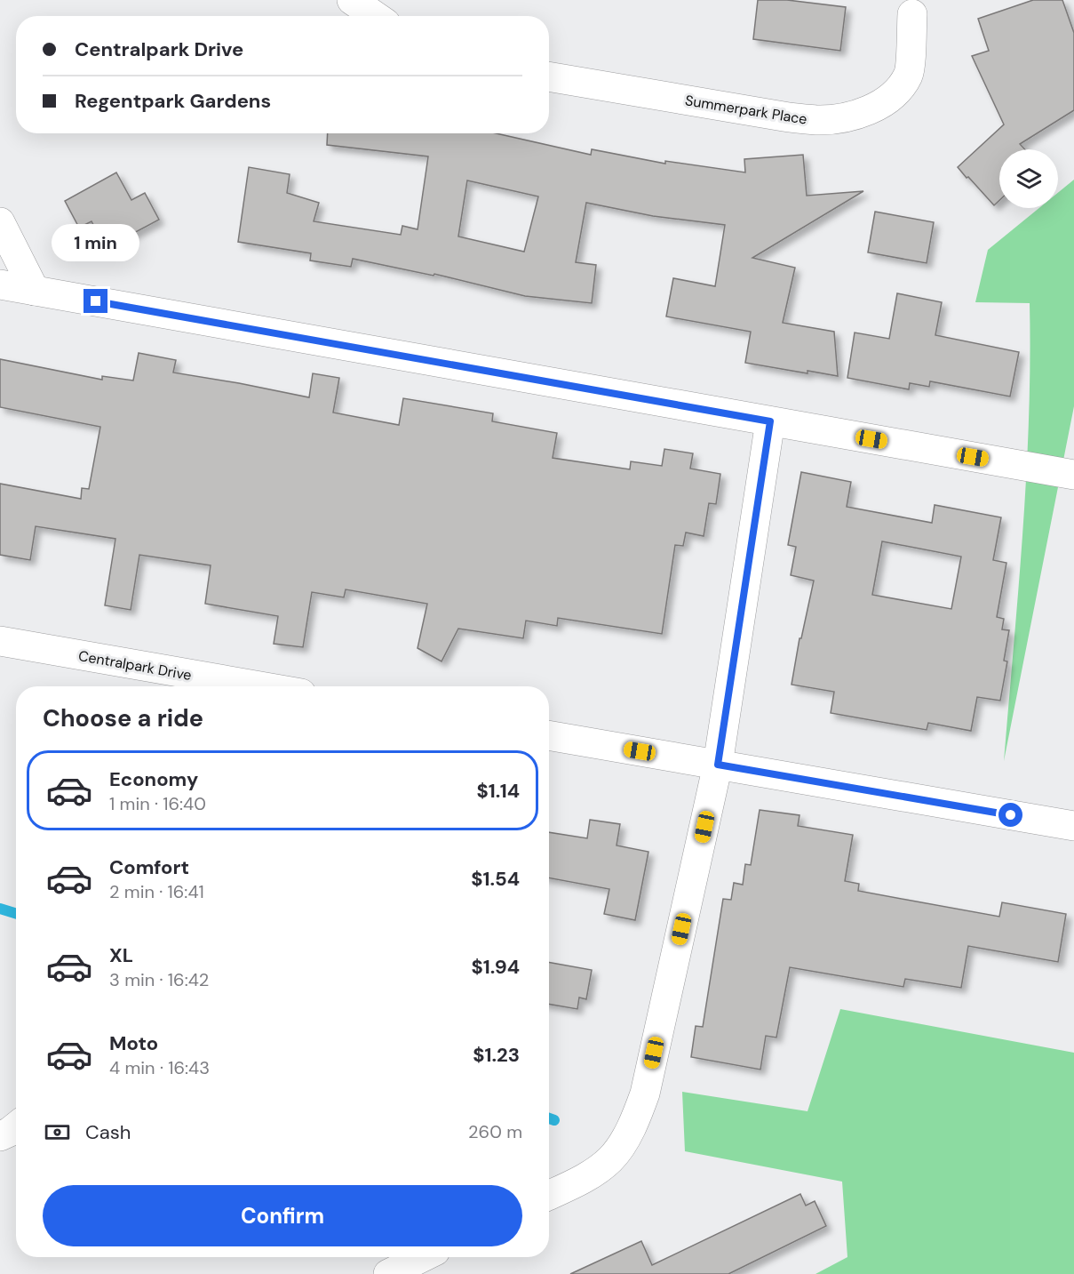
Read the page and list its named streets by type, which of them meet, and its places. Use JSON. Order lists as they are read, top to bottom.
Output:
{
  "streets": {
    "street": ["Summerpark Place", "Centralpark Drive"]
  },
  "page": {
    "banner": ["Centralpark Drive", "Regentpark Gardens"],
    "bubble": "1 min",
    "heading": "Choose a ride",
    "list": [
      {
        "name": "Economy",
        "note": "1 min · 16:40",
        "value": "$1.14"
      },
      {
        "name": "Comfort",
        "note": "2 min · 16:41",
        "value": "$1.54"
      },
      {
        "name": "XL",
        "note": "3 min · 16:42",
        "value": "$1.94"
      },
      {
        "name": "Moto",
        "note": "4 min · 16:43",
        "value": "$1.23"
      }
    ],
    "pay": ["Cash", "260 m"],
    "buttons": "Confirm"
  }
}
